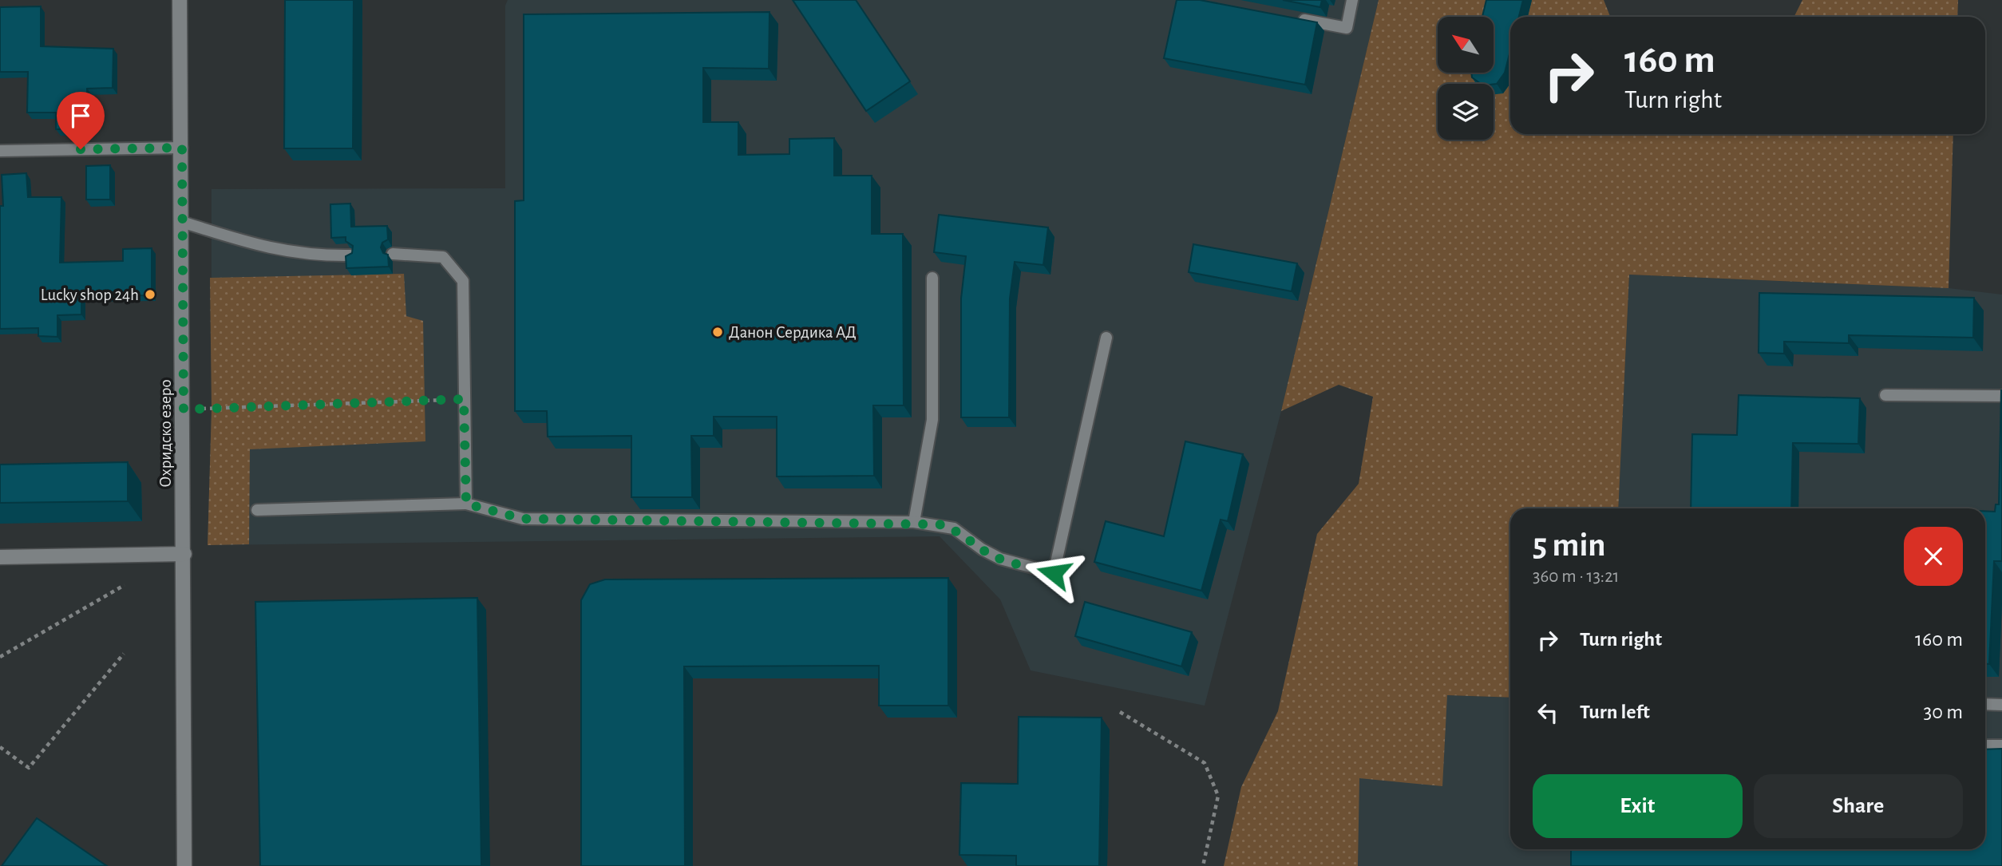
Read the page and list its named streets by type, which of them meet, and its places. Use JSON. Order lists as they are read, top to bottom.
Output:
{
  "streets": {
    "street": ["Охридско езеро"]
  },
  "places": ["Lucky shop 24h", "Данон Сердика АД"],
  "north": "top left",
  "page": {
    "turn": ["160 m", "Turn right"],
    "heading": ["5 min", "360 m · 13:21"],
    "list": [
      {
        "name": "Turn right",
        "value": "160 m"
      },
      {
        "name": "Turn left",
        "value": "30 m"
      }
    ],
    "buttons": ["Exit", "Share"]
  }
}
